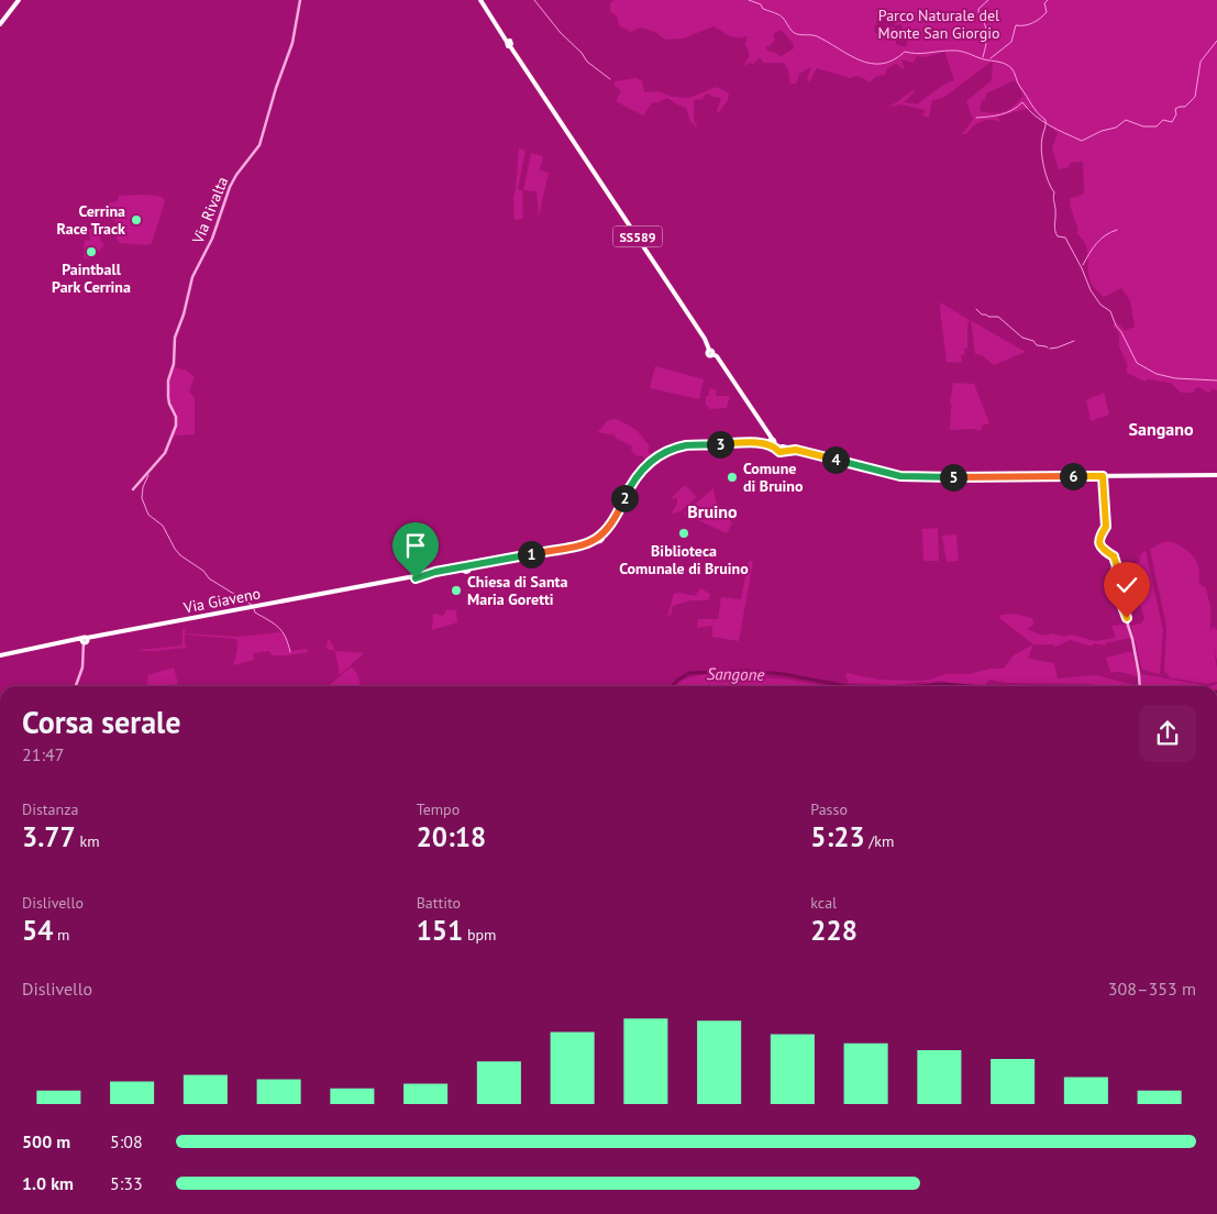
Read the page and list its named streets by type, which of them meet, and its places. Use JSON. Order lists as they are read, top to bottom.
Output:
{
  "streets": {
    "main road": ["SS589", "Via Giaveno"],
    "street": ["Via Rivalta"]
  },
  "crossings": [
    ["SS589", "Via Giaveno"]
  ],
  "districts": ["Sangano", "Bruino"],
  "water": ["Sangone"],
  "parks": ["Parco Naturale del Monte San Giorgio"],
  "places": [
    "Cerrina Race Track",
    "Paintball Park Cerrina",
    "Comune di Bruino",
    "Biblioteca Comunale di Bruino",
    "Chiesa di Santa Maria Goretti"
  ],
  "page": {
    "pins": [
      "3",
      "4",
      "6",
      "5",
      "2",
      "1"
    ],
    "heading": ["Corsa serale", "21:47"],
    "stats": [
      ["Distanza", "3.77 km"],
      ["Tempo", "20:18"],
      ["Passo", "5:23 /km"],
      ["Dislivello", "54 m"],
      ["Battito", "151 bpm"],
      ["kcal", "228"]
    ],
    "chart": ["Dislivello", "308–353 m"],
    "list": [
      {
        "name": "500 m",
        "note": "5:08"
      },
      {
        "name": "1.0 km",
        "note": "5:33"
      }
    ]
  }
}
